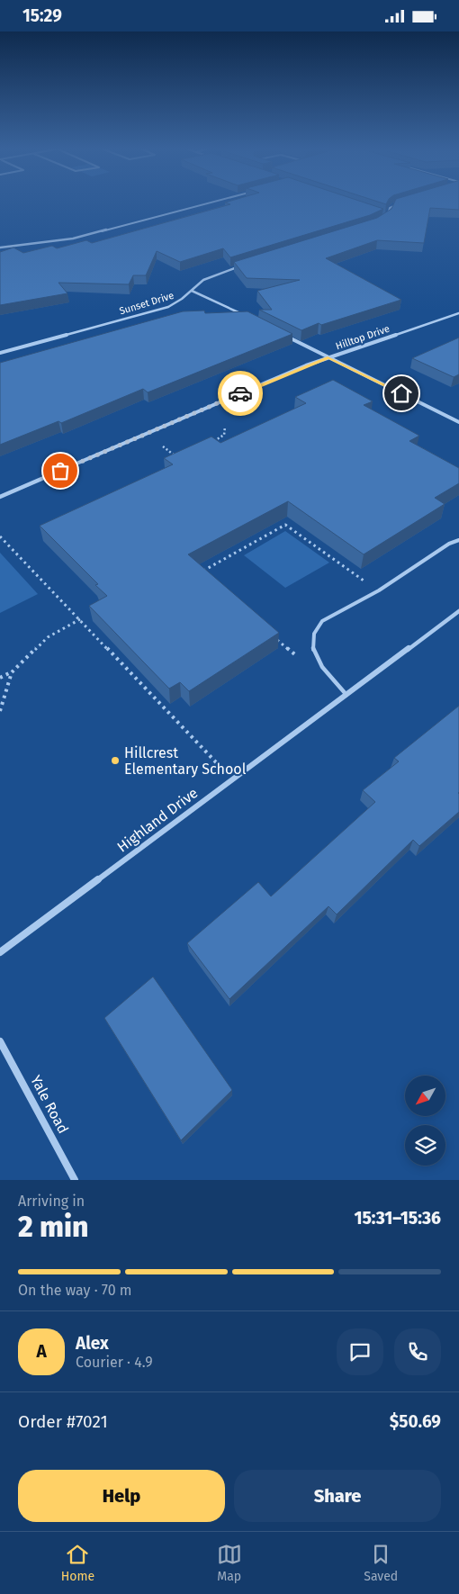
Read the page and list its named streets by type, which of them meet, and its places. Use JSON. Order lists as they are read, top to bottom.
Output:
{
  "streets": {
    "street": [
      "Sunset Drive",
      "Hilltop Drive",
      "Highland Drive",
      "Yale Road"
    ]
  },
  "places": ["Hillcrest Elementary School"],
  "north": "bottom left",
  "page": {
    "status": "15:29",
    "heading": ["2 min", "Arriving in", "15:31–15:36"],
    "panel": [
      "Alex",
      "Courier · 4.9",
      "Order #7021",
      "$50.69"
    ],
    "bar": "On the way · 70 m",
    "round": "A",
    "buttons": ["Help", "Share"],
    "tabs": ["Home", "Map", "Saved"]
  }
}
